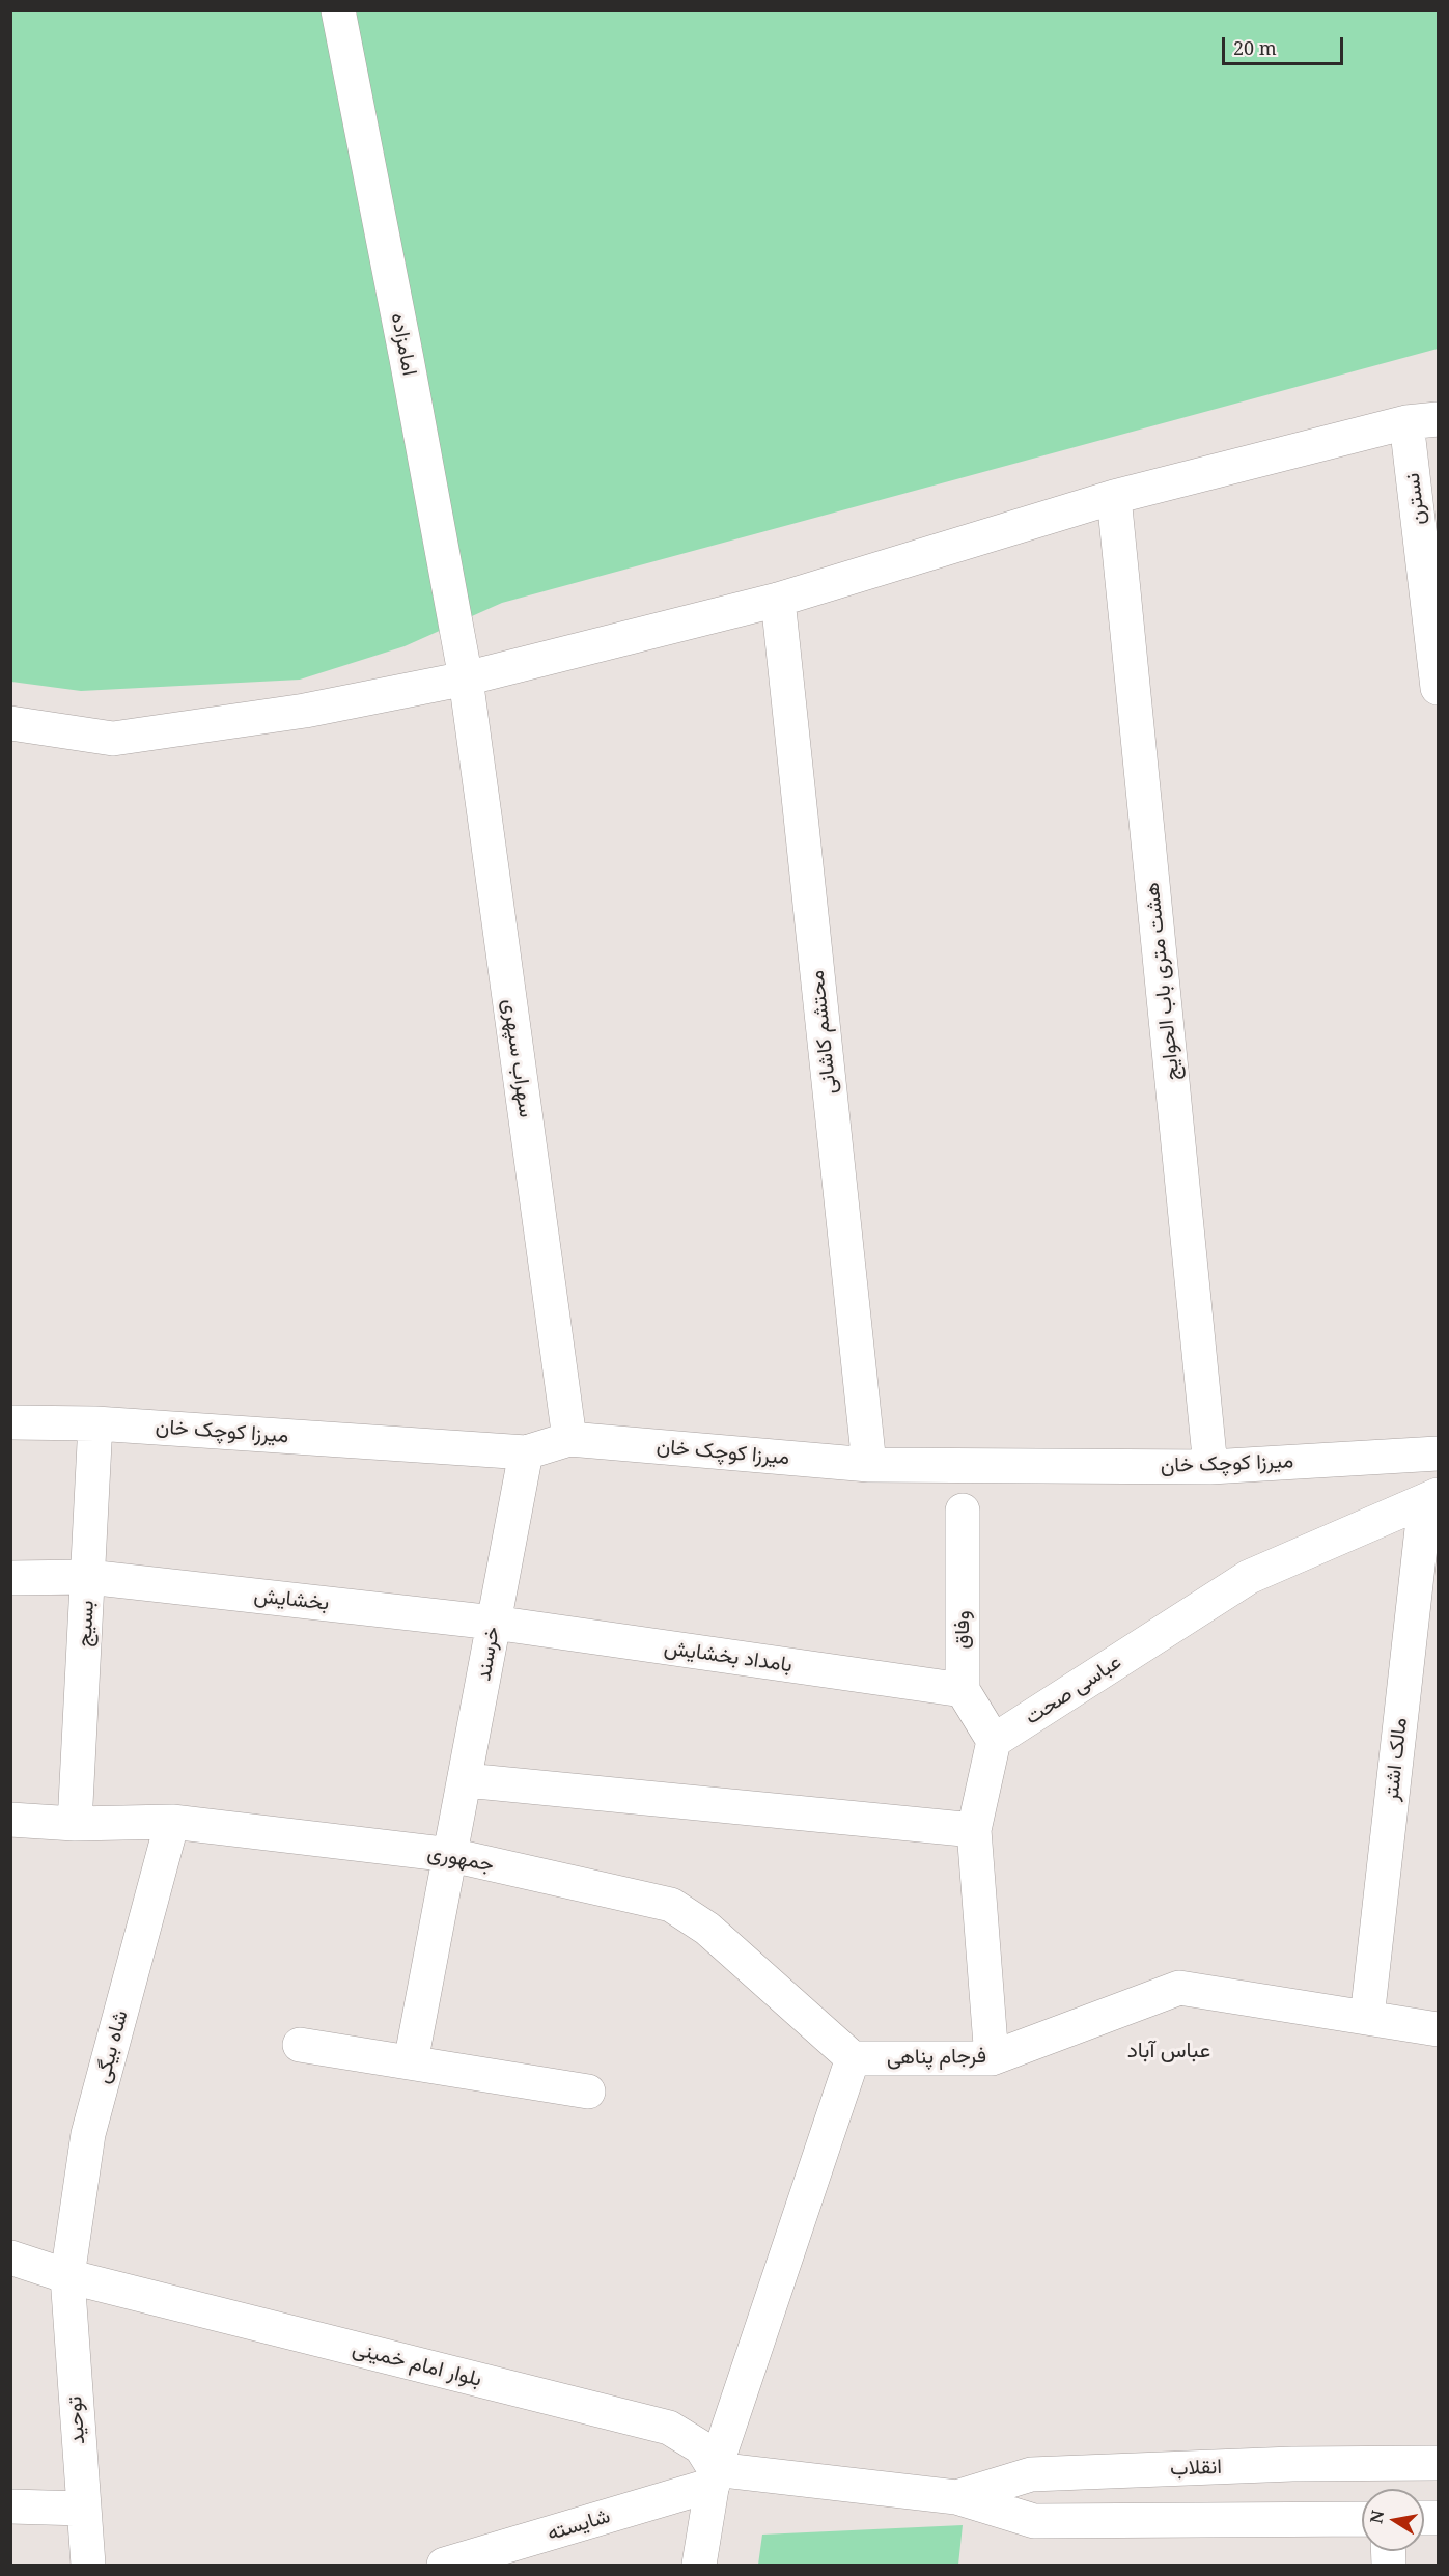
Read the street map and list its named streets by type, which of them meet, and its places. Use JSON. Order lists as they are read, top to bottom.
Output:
{
  "streets": {
    "street": [
      "امامزاده",
      "نسترن",
      "هشت متری باب الحوایج",
      "محتشم کاشانی",
      "سهراب سپهری",
      "میرزا کوچک خان",
      "بخشایش",
      "بسیج",
      "وفاق",
      "خرسند",
      "بامداد بخشایش",
      "عباسی صحت",
      "مالک اشتر",
      "جمهوری",
      "شاه بیگی",
      "فرجام پناهی",
      "بلوار امام خمینی",
      "توحید",
      "انقلاب",
      "شایسته"
    ]
  },
  "crossings": [
    ["امامزاده", "سهراب سپهری"],
    ["هشت متری باب الحوایج", "میرزا کوچک خان"],
    ["محتشم کاشانی", "میرزا کوچک خان"],
    ["سهراب سپهری", "میرزا کوچک خان"],
    ["میرزا کوچک خان", "بسیج"],
    ["میرزا کوچک خان", "خرسند"],
    ["بخشایش", "بسیج"],
    ["بخشایش", "خرسند"],
    ["بخشایش", "بامداد بخشایش"],
    ["بسیج", "جمهوری"],
    ["وفاق", "بامداد بخشایش"],
    ["خرسند", "بامداد بخشایش"],
    ["خرسند", "جمهوری"],
    ["عباسی صحت", "مالک اشتر"],
    ["مالک اشتر", "فرجام پناهی"],
    ["جمهوری", "شاه بیگی"],
    ["جمهوری", "فرجام پناهی"],
    ["شاه بیگی", "بلوار امام خمینی"],
    ["شاه بیگی", "توحید"],
    ["بلوار امام خمینی", "توحید"],
    ["بلوار امام خمینی", "انقلاب"],
    ["بلوار امام خمینی", "شایسته"],
    ["انقلاب", "شایسته"]
  ],
  "districts": ["عباس آباد"],
  "scale_bar": "20 m",
  "north": "left"
}
